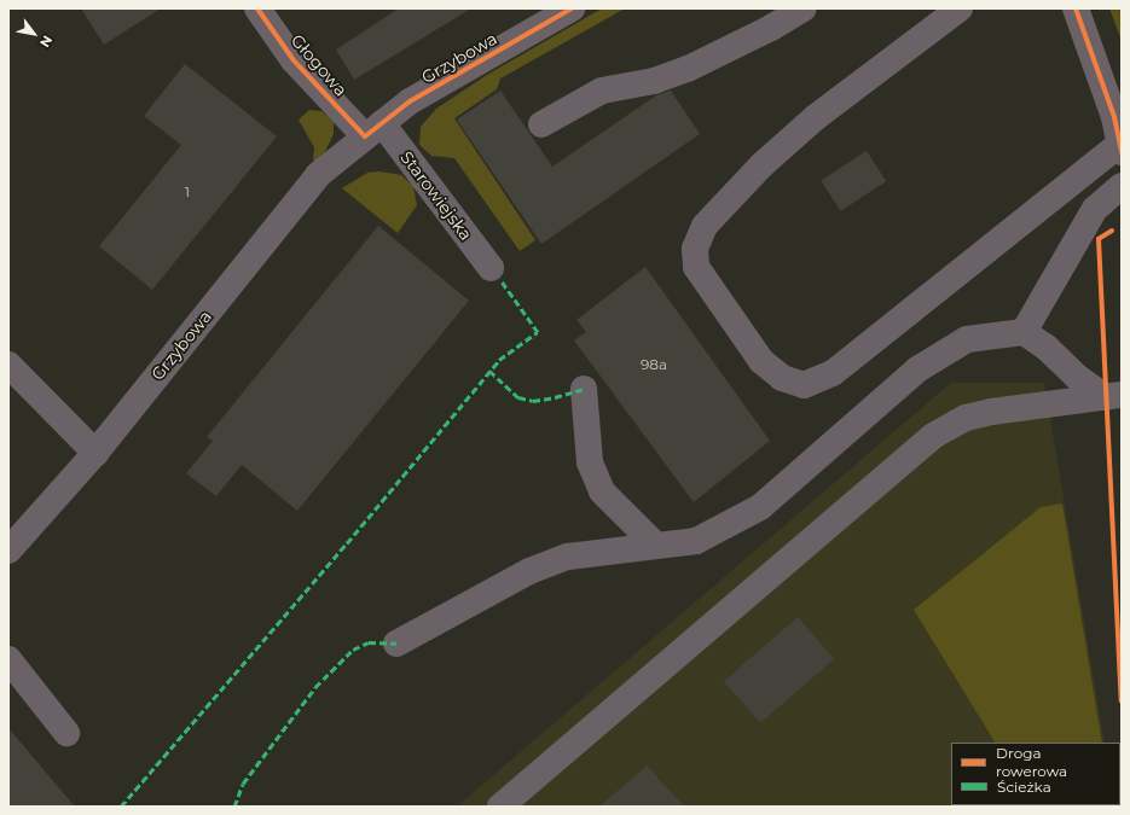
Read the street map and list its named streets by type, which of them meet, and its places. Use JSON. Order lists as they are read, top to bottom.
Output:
{
  "streets": {
    "street": ["Grzybowa", "Głogowa", "Starowiejska"]
  },
  "crossings": [
    ["Grzybowa", "Głogowa"],
    ["Grzybowa", "Starowiejska"],
    ["Głogowa", "Starowiejska"]
  ],
  "house_numbers": ["1", "98a"],
  "legend": ["Droga rowerowa", "Ścieżka"],
  "north": "bottom right"
}
